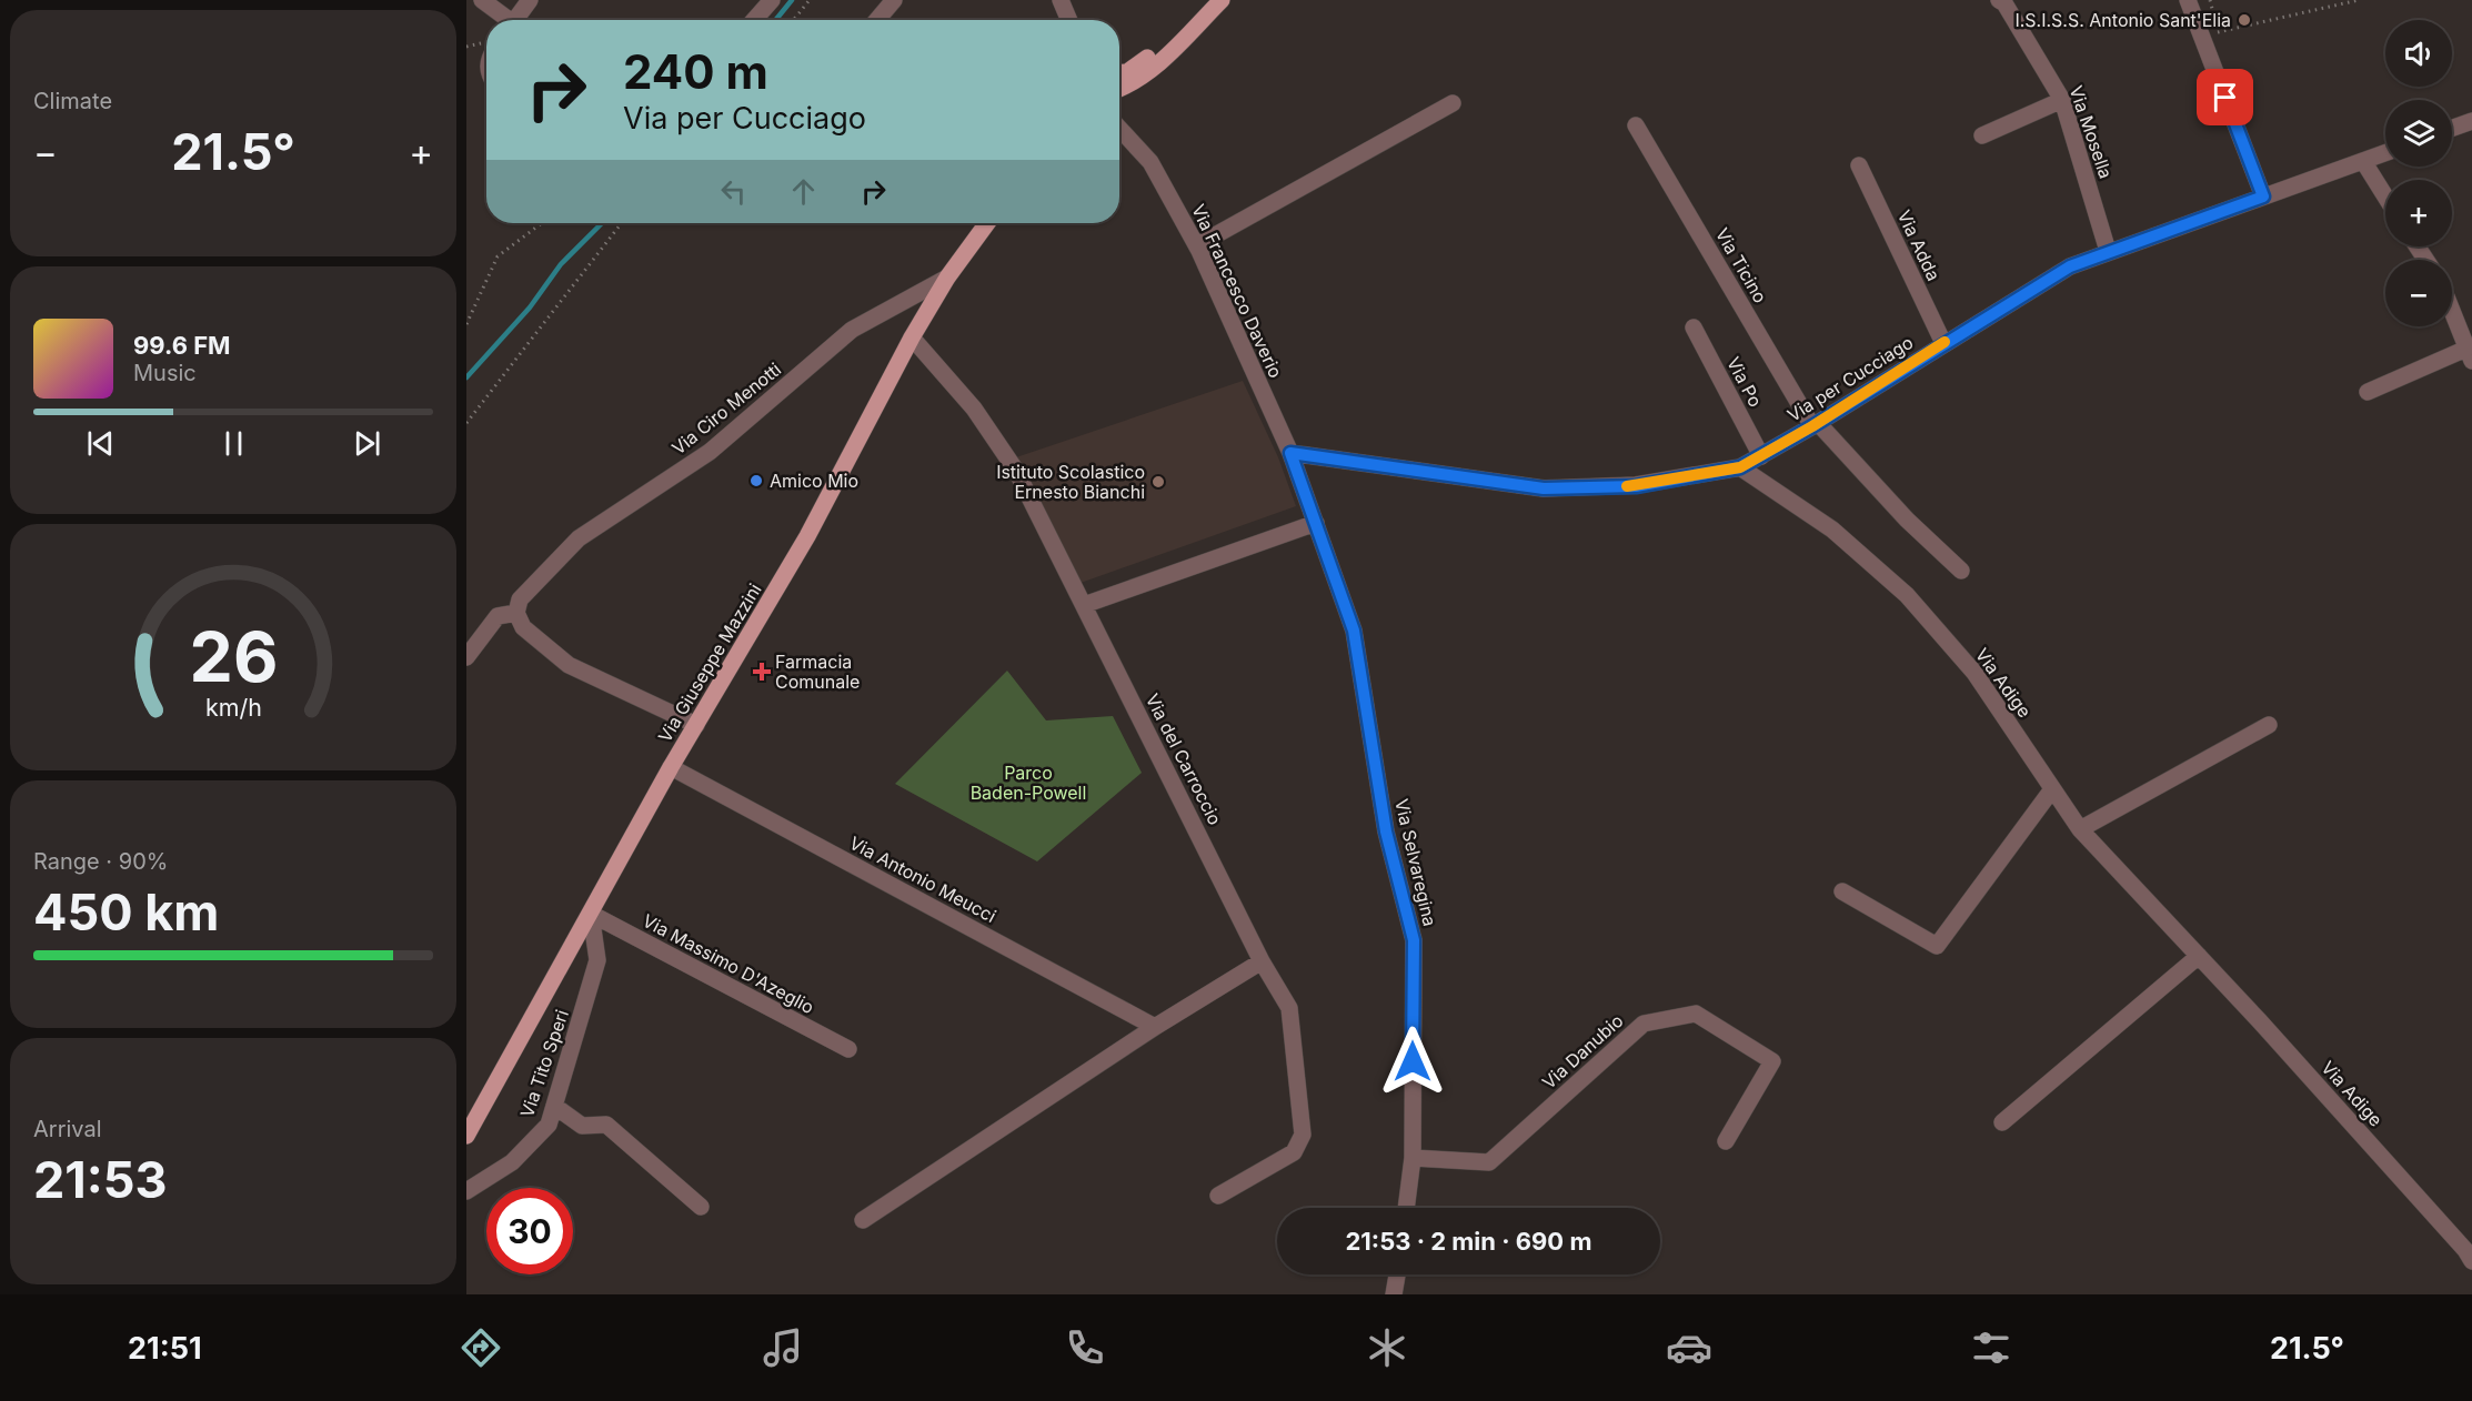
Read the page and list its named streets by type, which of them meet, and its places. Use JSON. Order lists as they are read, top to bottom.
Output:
{
  "streets": {
    "main road": ["Via Giuseppe Mazzini"],
    "street": [
      "Via Mosella",
      "Via Adda",
      "Via Ticino",
      "Via Francesco Daverio",
      "Via per Cucciago",
      "Via Po",
      "Via Ciro Menotti",
      "Via Adige",
      "Via del Carroccio",
      "Via Selvaregina",
      "Via Antonio Meucci",
      "Via Massimo D'Azeglio",
      "Via Danubio",
      "Via Tito Speri"
    ]
  },
  "crossings": [
    ["Via Mosella", "Via per Cucciago"],
    ["Via Adda", "Via per Cucciago"],
    ["Via Ticino", "Via per Cucciago"],
    ["Via Francesco Daverio", "Via per Cucciago"],
    ["Via Francesco Daverio", "Via Selvaregina"],
    ["Via per Cucciago", "Via Po"],
    ["Via per Cucciago", "Via Adige"],
    ["Via per Cucciago", "Via Selvaregina"],
    ["Via Ciro Menotti", "Via Giuseppe Mazzini"],
    ["Via Giuseppe Mazzini", "Via del Carroccio"],
    ["Via Giuseppe Mazzini", "Via Antonio Meucci"],
    ["Via Giuseppe Mazzini", "Via Massimo D'Azeglio"],
    ["Via Giuseppe Mazzini", "Via Tito Speri"],
    ["Via Selvaregina", "Via Danubio"],
    ["Via Massimo D'Azeglio", "Via Tito Speri"]
  ],
  "parks": ["Parco Baden-Powell"],
  "places": {
    "other": ["I.S.I.S.S. Antonio Sant'Elia", "Amico Mio", "Istituto Scolastico Ernesto Bianchi"],
    "health": ["Farmacia Comunale"]
  },
  "page": {
    "tile": [
      "Climate",
      ["Range · 90%", "450 km"],
      ["Arrival", "21:53"]
    ],
    "map_buttons": ["+", "−"],
    "turn": ["240 m", "Via per Cucciago"],
    "heat": ["−", "21.5°", "+"],
    "song": ["99.6 FM", "Music"],
    "limit": "30",
    "trip": "21:53 · 2 min · 690 m",
    "tabs": ["21:51", "21.5°"],
    "gauge": ["26", "km/h"]
  }
}
